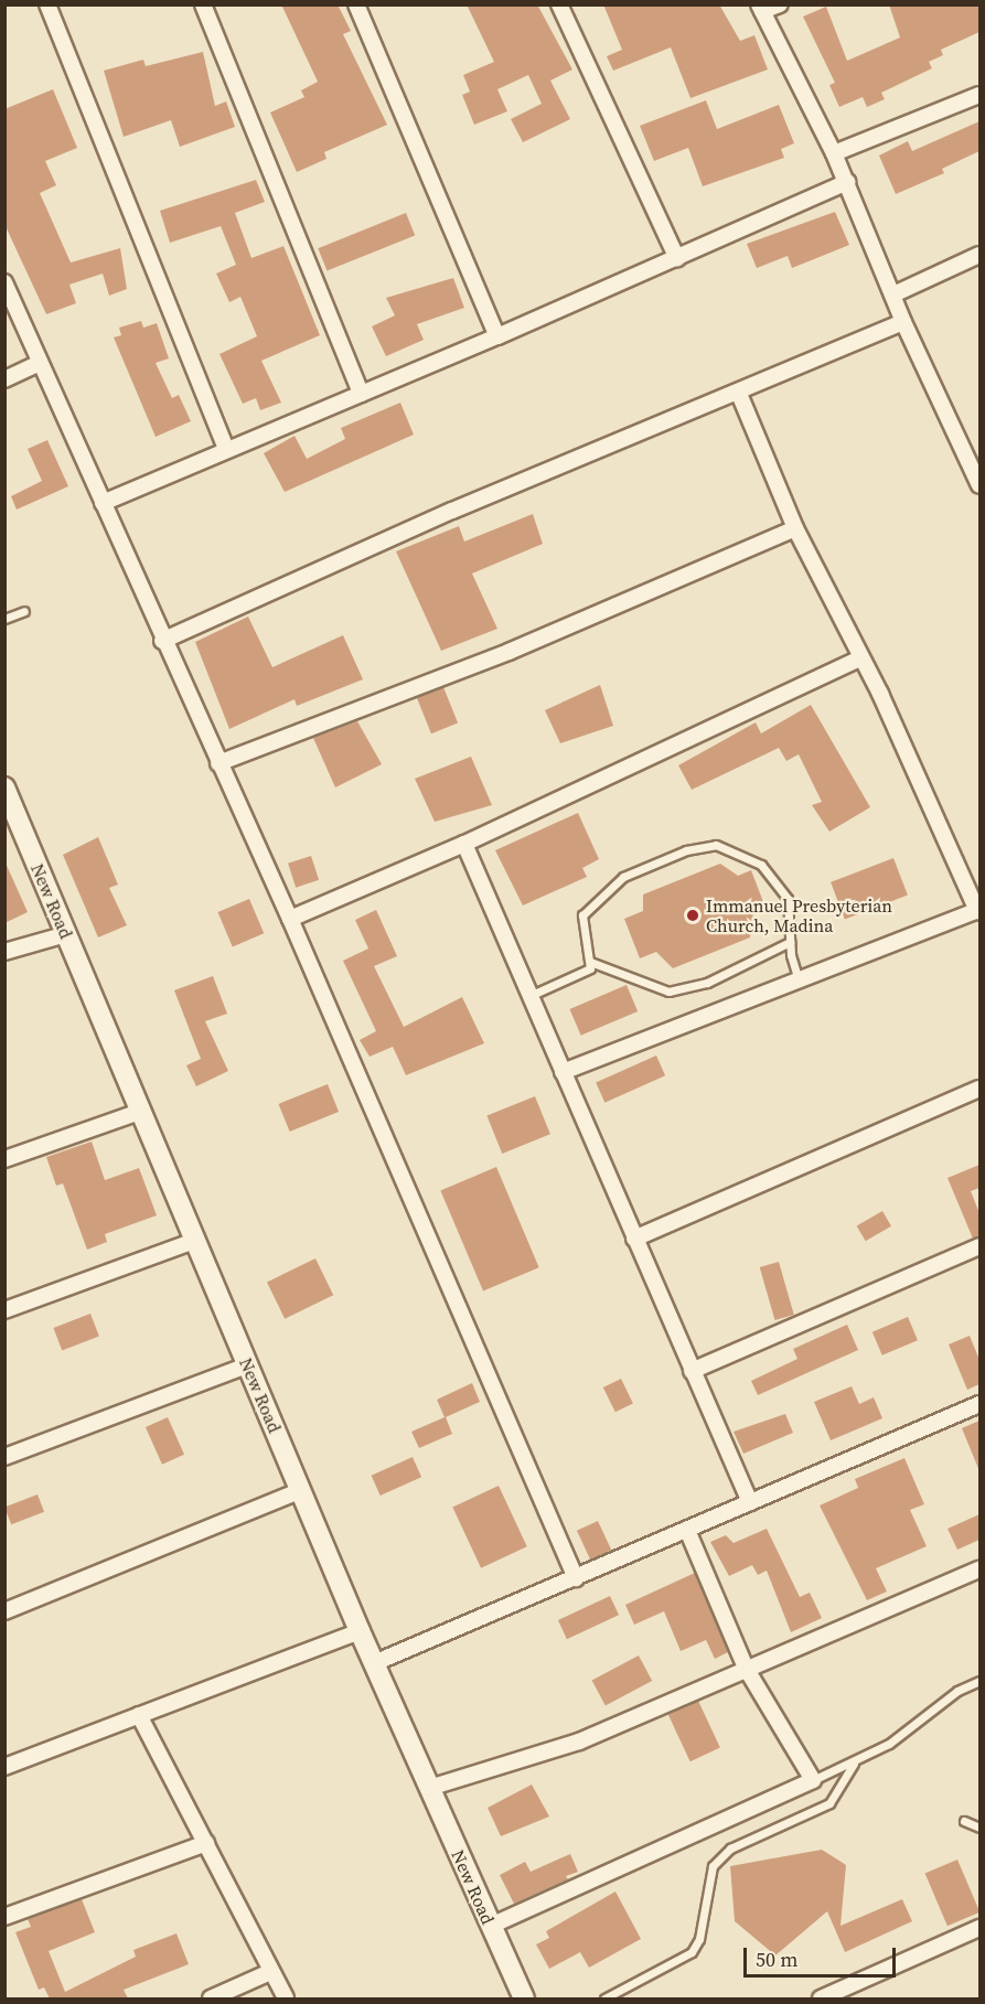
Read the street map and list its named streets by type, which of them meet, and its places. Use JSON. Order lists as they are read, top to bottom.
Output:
{
  "streets": {
    "street": ["New Road"]
  },
  "places": ["Immanuel Presbyterian Church, Madina"],
  "scale_bar": "50 m"
}
